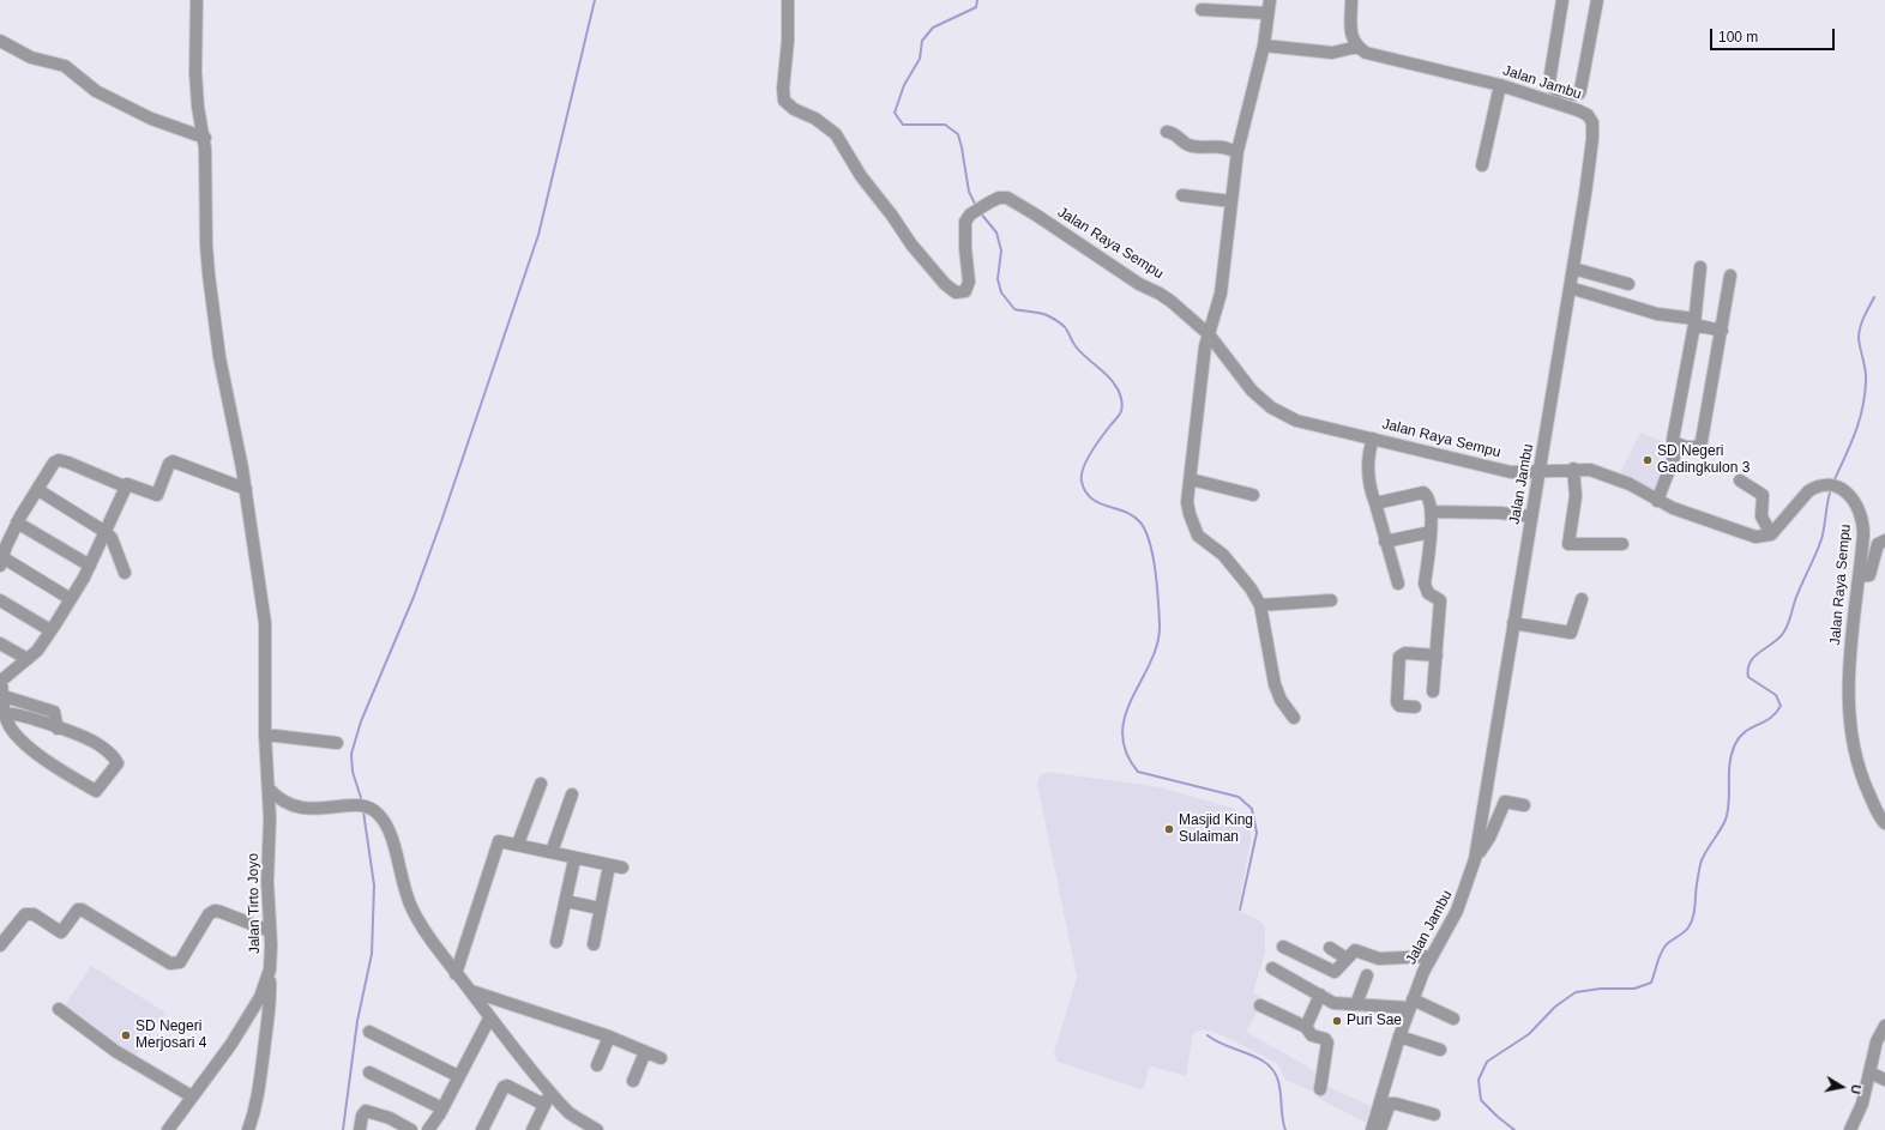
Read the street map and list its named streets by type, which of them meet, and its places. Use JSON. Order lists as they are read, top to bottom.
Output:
{
  "streets": {
    "street": ["Jalan Jambu", "Jalan Raya Sempu", "Jalan Tirto Joyo"]
  },
  "crossings": [
    ["Jalan Jambu", "Jalan Raya Sempu"]
  ],
  "places": [
    "SD Negeri Gadingkulon 3",
    "Masjid King Sulaiman",
    "Puri Sae",
    "SD Negeri Merjosari 4"
  ],
  "scale_bar": "100 m",
  "north": "right"
}
